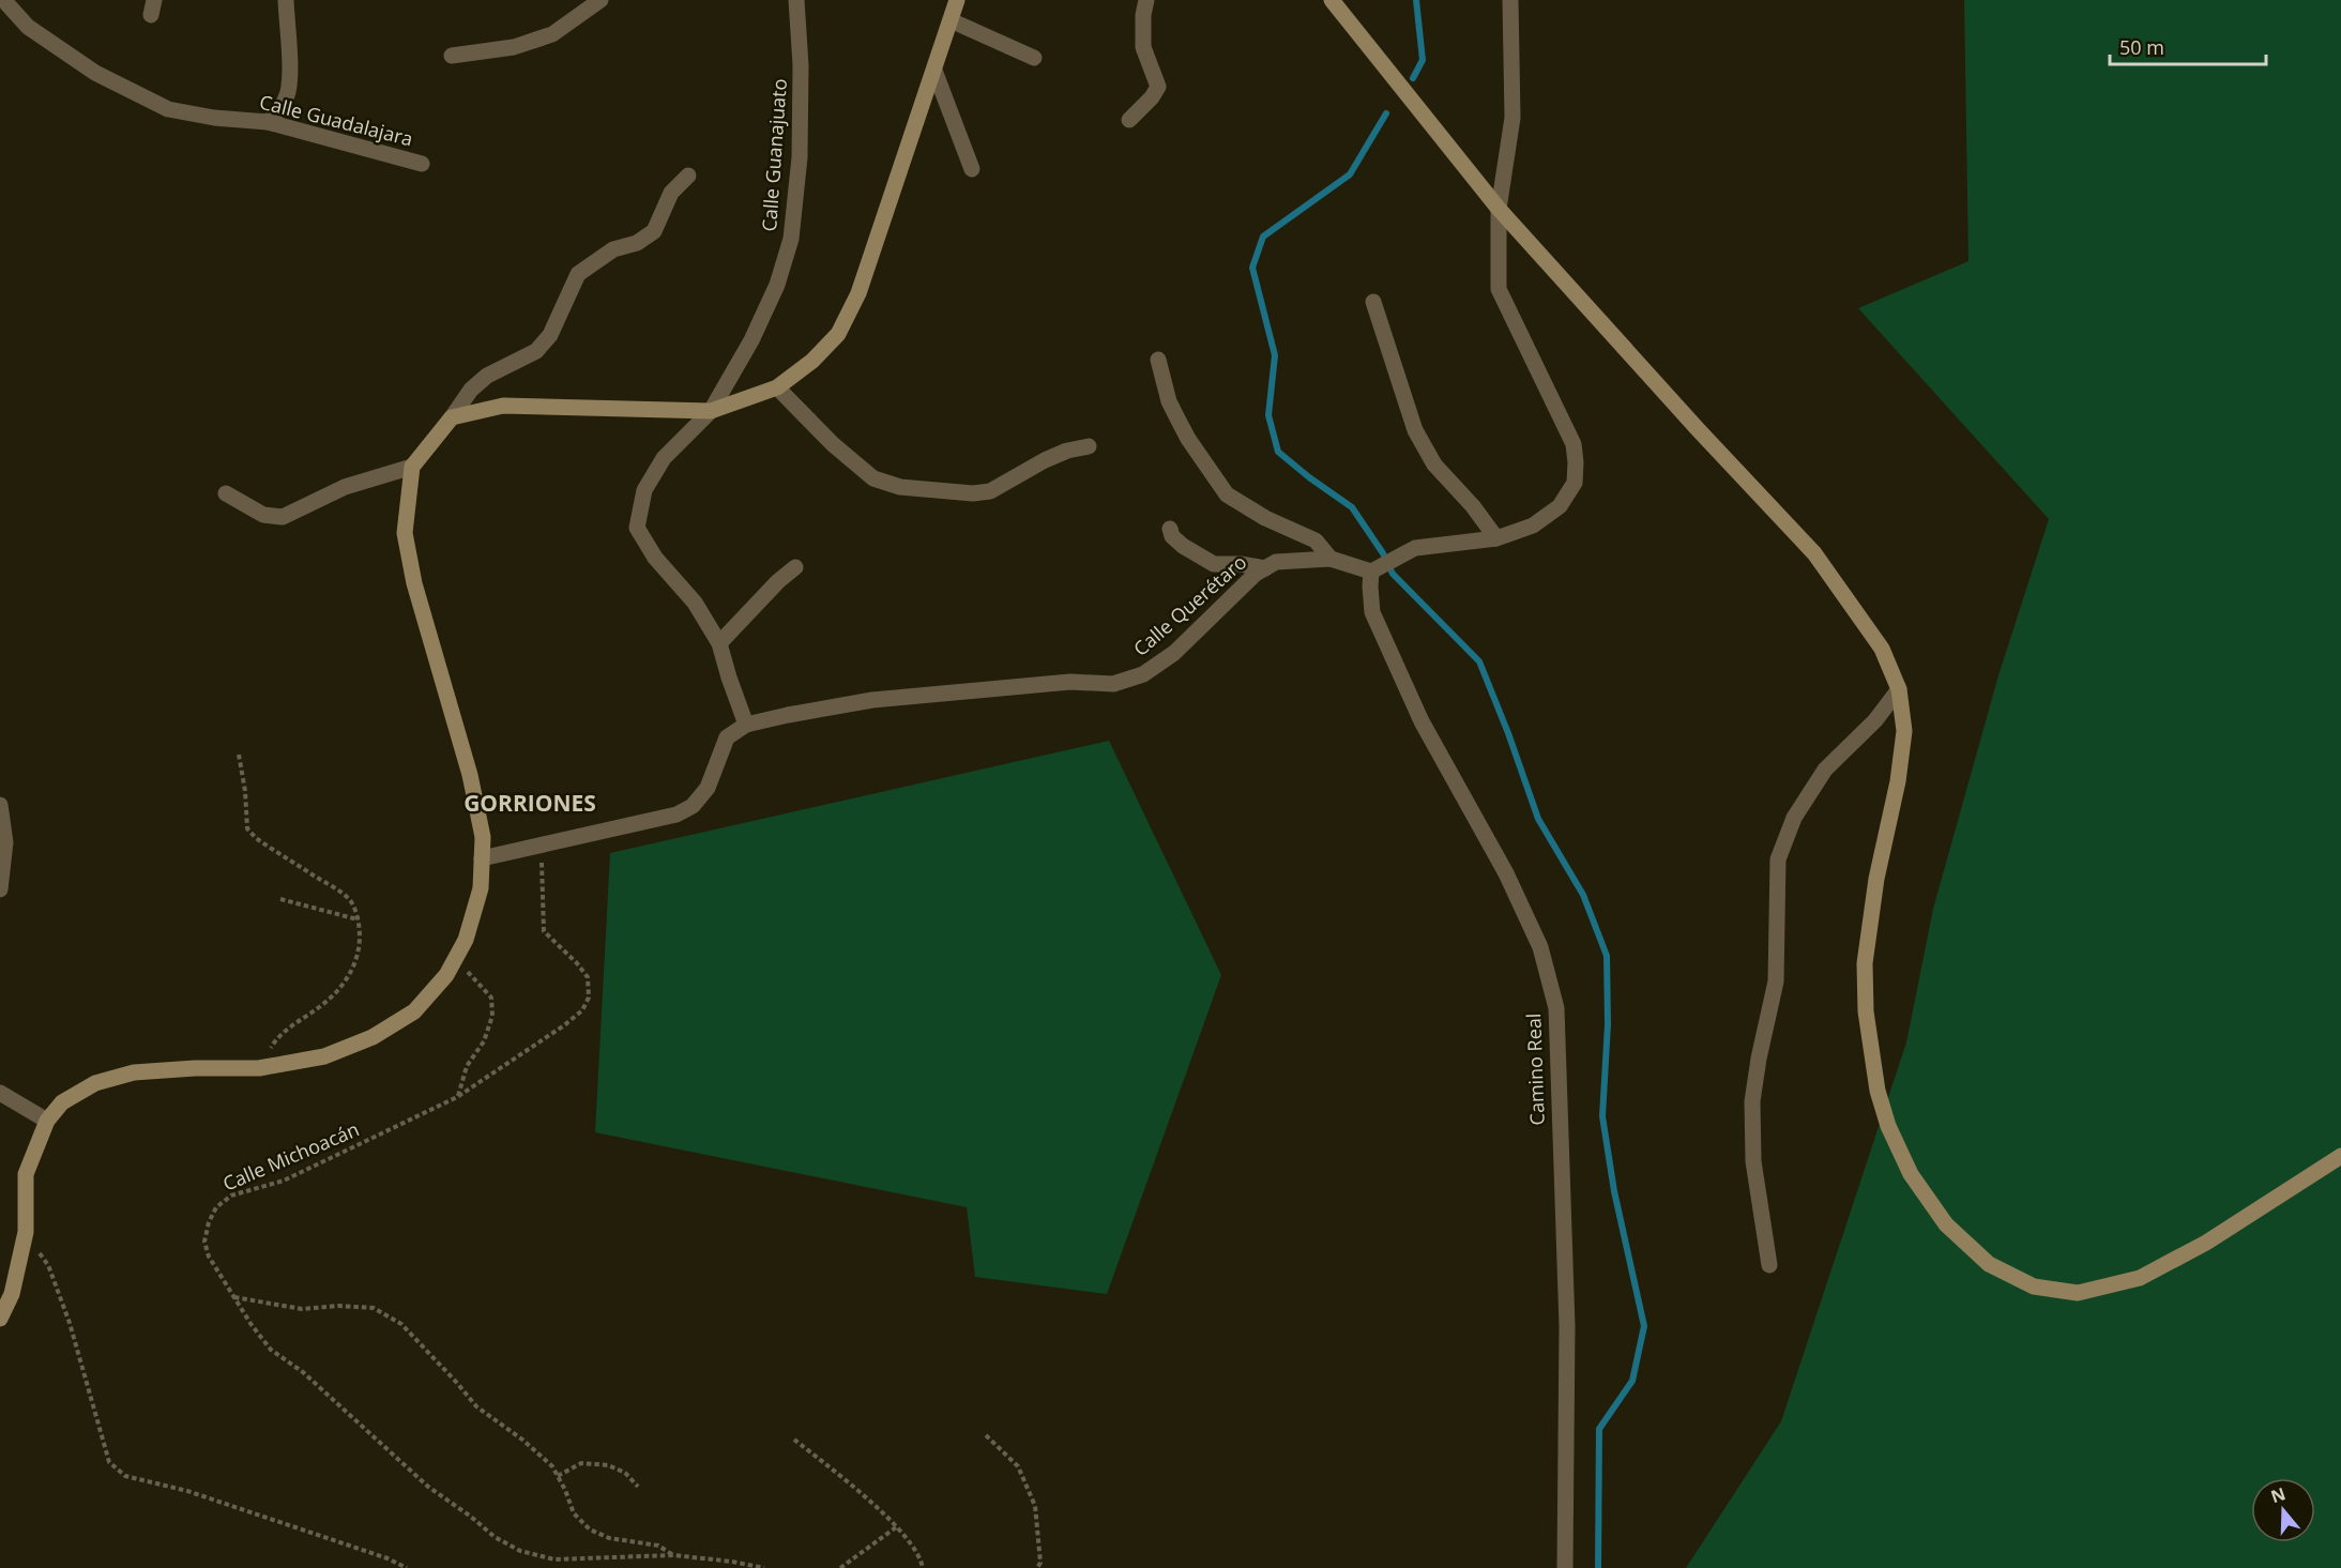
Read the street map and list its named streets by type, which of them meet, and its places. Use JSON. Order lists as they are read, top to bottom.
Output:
{
  "streets": {
    "street": [
      "Calle Guadalajara",
      "Calle Guanajuato",
      "Calle Querétaro",
      "Camino Real"
    ],
    "path": ["Calle Michoacán"]
  },
  "crossings": [
    ["Calle Querétaro", "Camino Real"]
  ],
  "districts": ["GORRIONES"],
  "scale_bar": "50 m",
  "north": "top"
}
